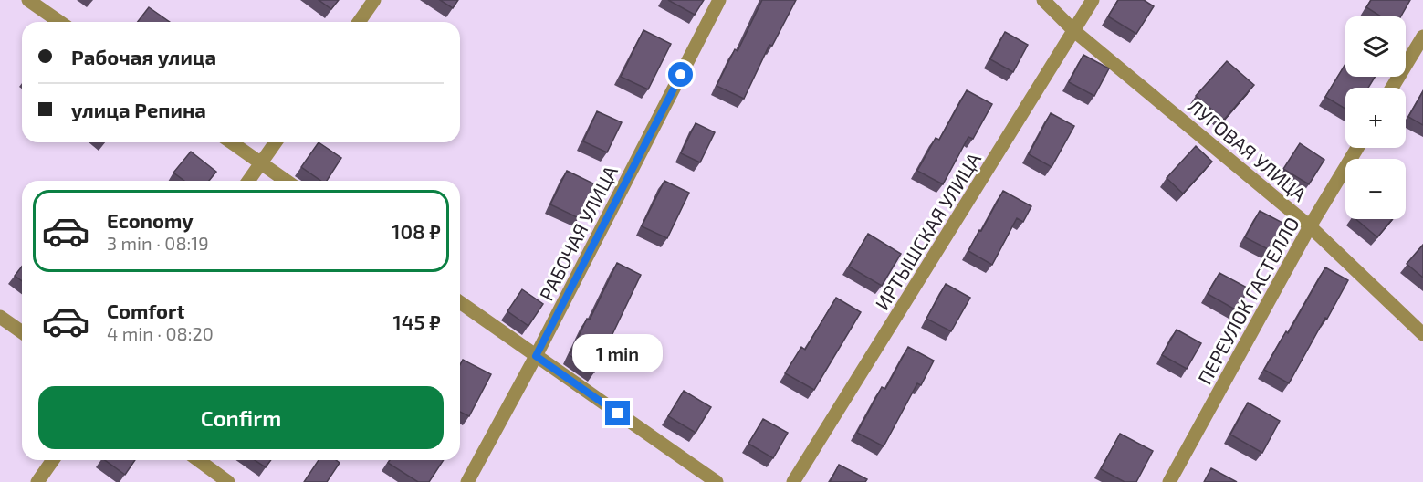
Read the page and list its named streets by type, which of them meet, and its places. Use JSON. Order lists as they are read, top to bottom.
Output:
{
  "streets": {
    "street": [
      "ЛУГОВАЯ УЛИЦА",
      "ИРТЫШСКАЯ УЛИЦА",
      "РАБОЧАЯ УЛИЦА",
      "ПЕРЕУЛОК ГАСТЕЛЛО"
    ]
  },
  "crossings": [
    ["ЛУГОВАЯ УЛИЦА", "ИРТЫШСКАЯ УЛИЦА"],
    ["ЛУГОВАЯ УЛИЦА", "ПЕРЕУЛОК ГАСТЕЛЛО"]
  ],
  "page": {
    "map_buttons": ["+", "−"],
    "banner": ["Рабочая улица", "улица Репина"],
    "list": [
      {
        "name": "Economy",
        "note": "3 min · 08:19",
        "value": "108 ₽"
      },
      {
        "name": "Comfort",
        "note": "4 min · 08:20",
        "value": "145 ₽"
      }
    ],
    "bubble": "1 min",
    "buttons": "Confirm"
  }
}
